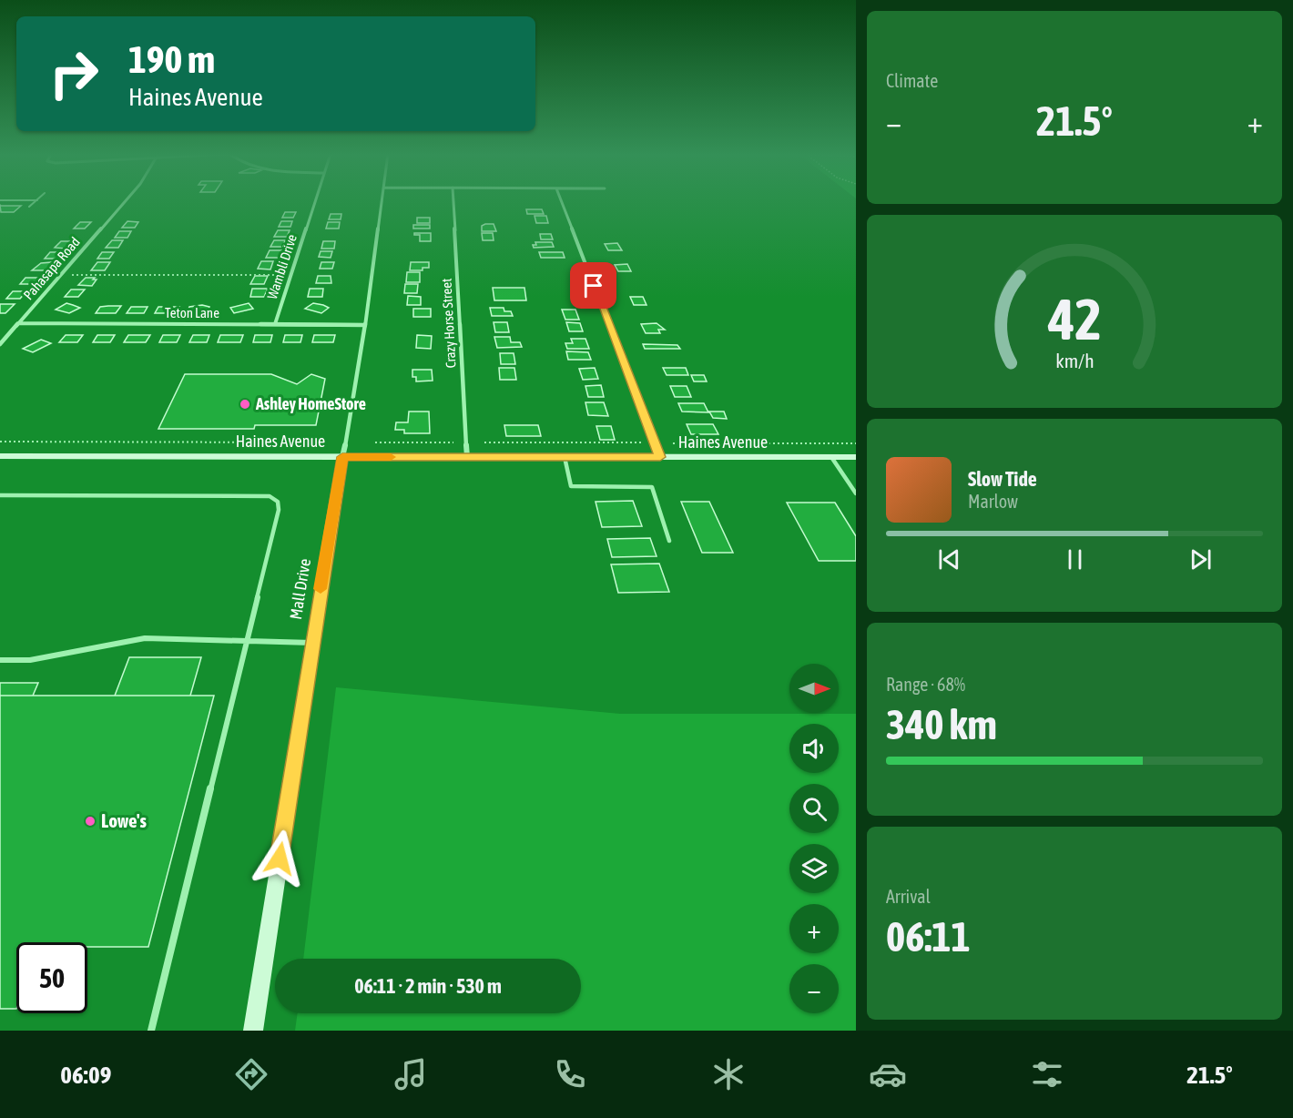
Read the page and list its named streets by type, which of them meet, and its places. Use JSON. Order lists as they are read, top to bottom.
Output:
{
  "streets": {
    "main road": ["Haines Avenue", "Mall Drive"],
    "street": [
      "Wambli Drive",
      "Pahasapa Road",
      "Teton Lane",
      "Crazy Horse Street"
    ]
  },
  "crossings": [
    ["Wambli Drive", "Teton Lane"],
    ["Pahasapa Road", "Teton Lane"],
    ["Teton Lane", "Mall Drive"],
    ["Crazy Horse Street", "Haines Avenue"],
    ["Haines Avenue", "Mall Drive"]
  ],
  "places": ["Ashley HomeStore", "Lowe's"],
  "north": "right",
  "page": {
    "tile": [
      "Climate",
      ["Range · 68%", "340 km"],
      ["Arrival", "06:11"]
    ],
    "turn": ["190 m", "Haines Avenue"],
    "heat": ["−", "21.5°", "+"],
    "song": ["Slow Tide", "Marlow"],
    "map_buttons": ["+", "−"],
    "limit": "50",
    "trip": "06:11 · 2 min · 530 m",
    "tabs": ["06:09", "21.5°"],
    "gauge": ["42", "km/h"]
  }
}
